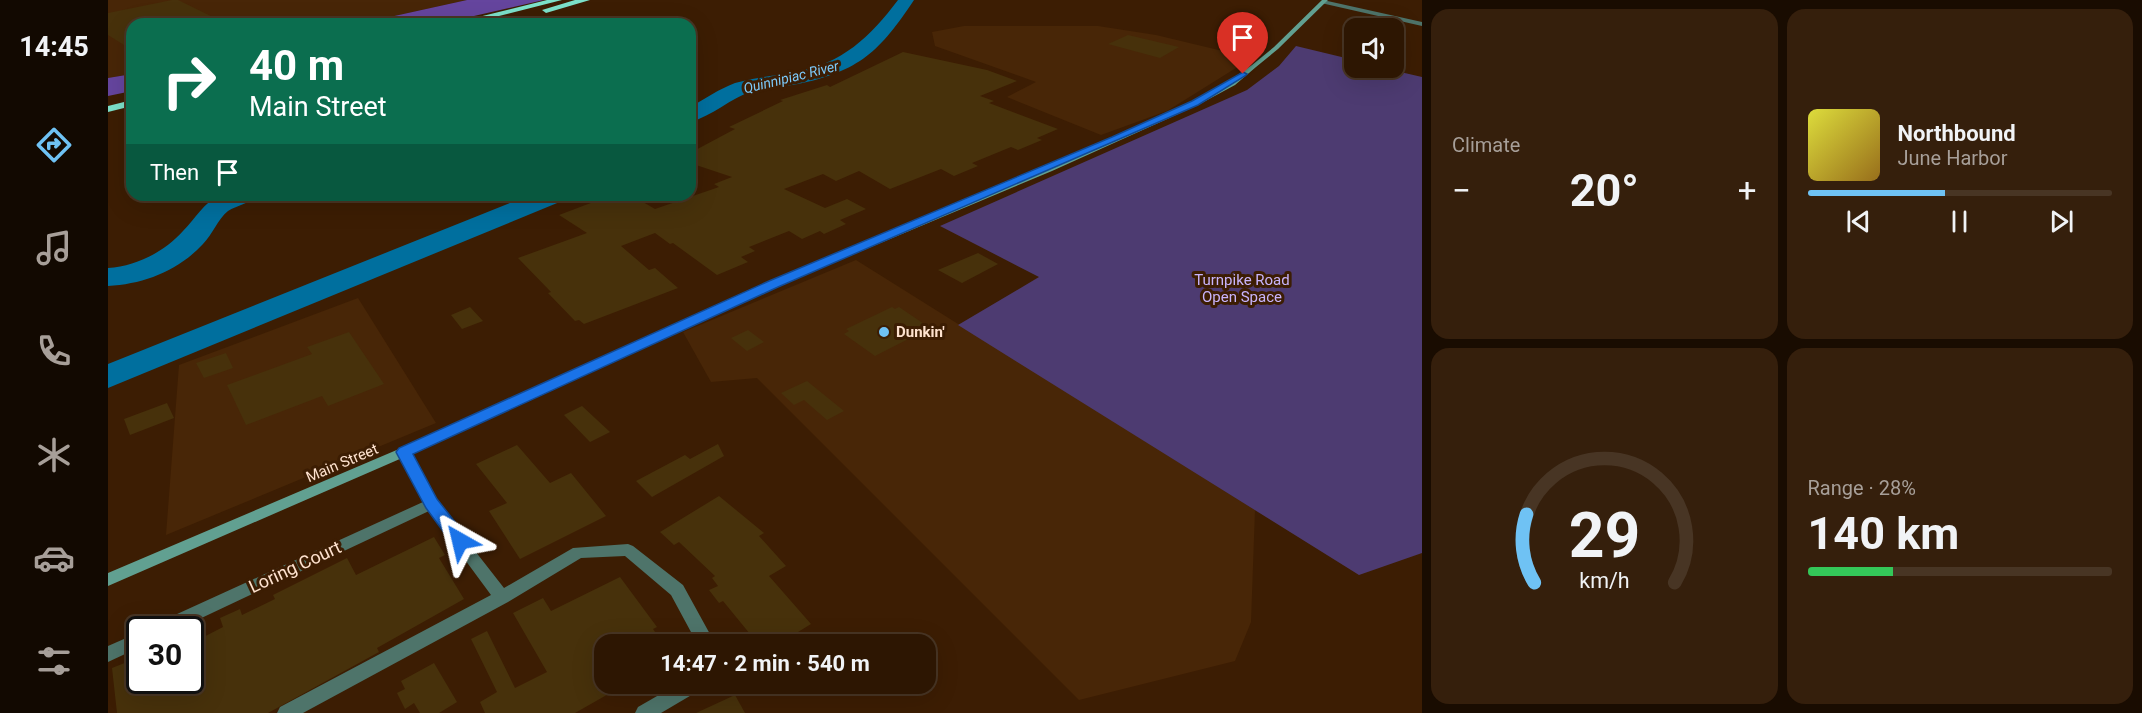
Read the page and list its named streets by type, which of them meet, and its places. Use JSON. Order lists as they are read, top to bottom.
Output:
{
  "streets": {
    "main road": ["Main Street"],
    "street": ["Loring Court"]
  },
  "water": ["Quinnipiac River"],
  "parks": ["Turnpike Road Open Space"],
  "places": ["Dunkin'"],
  "page": {
    "tabs": "14:45",
    "tile": [
      "Climate",
      ["Range · 28%", "140 km"]
    ],
    "turn": ["40 m", "Main Street"],
    "song": ["Northbound", "June Harbor"],
    "then": "Then",
    "heat": ["−", "20°", "+"],
    "limit": "30",
    "trip": "14:47 · 2 min · 540 m",
    "gauge": ["29", "km/h"]
  }
}
